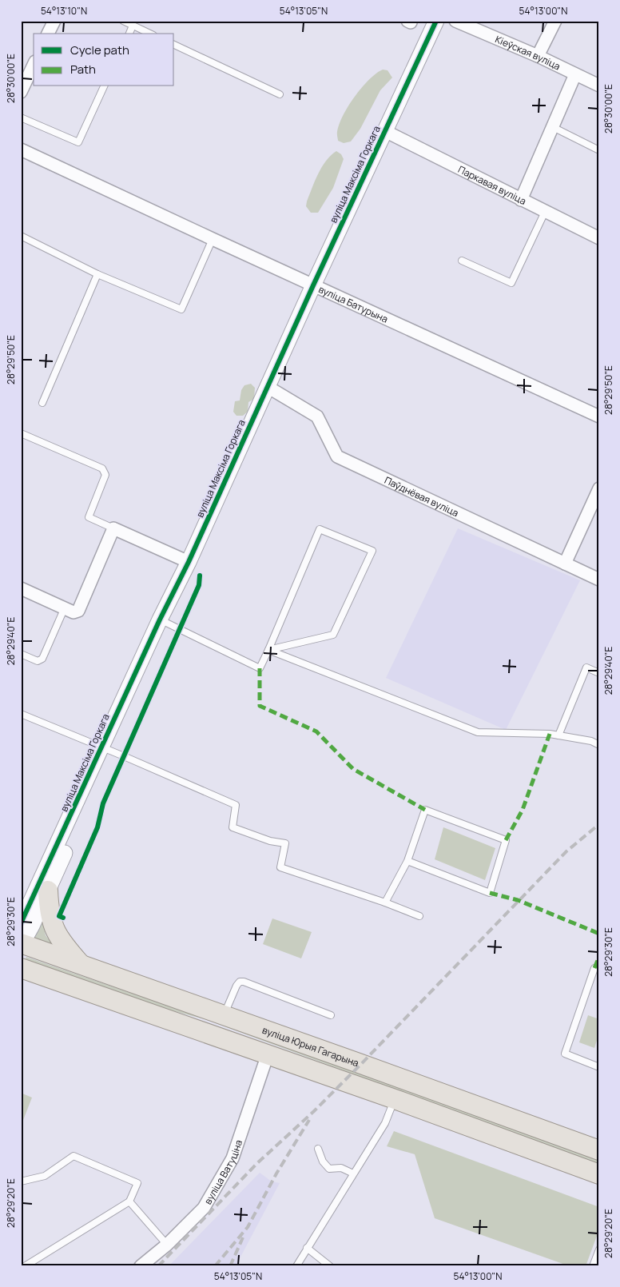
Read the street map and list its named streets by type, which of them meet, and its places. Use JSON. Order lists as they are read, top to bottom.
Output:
{
  "streets": {
    "main road": ["вуліца Юрыя Гагарына"],
    "street": [
      "Кіеўская вуліца",
      "вуліца Максіма Горкага",
      "Паркавая вуліца",
      "вуліца Батурына",
      "Паўднёвая вуліца",
      "вуліца Ватуціна"
    ]
  },
  "crossings": [
    ["вуліца Максіма Горкага", "Паркавая вуліца"],
    ["вуліца Максіма Горкага", "вуліца Батурына"],
    ["вуліца Максіма Горкага", "Паўднёвая вуліца"],
    ["вуліца Максіма Горкага", "вуліца Юрыя Гагарына"]
  ],
  "legend": ["Cycle path", "Path"],
  "coordinates": [
    "54°13'10\"N",
    "54°13'05\"N",
    "54°13'00\"N",
    "28°30'00\"E",
    "28°29'50\"E",
    "28°29'40\"E",
    "28°29'30\"E",
    "28°29'20\"E"
  ]
}
